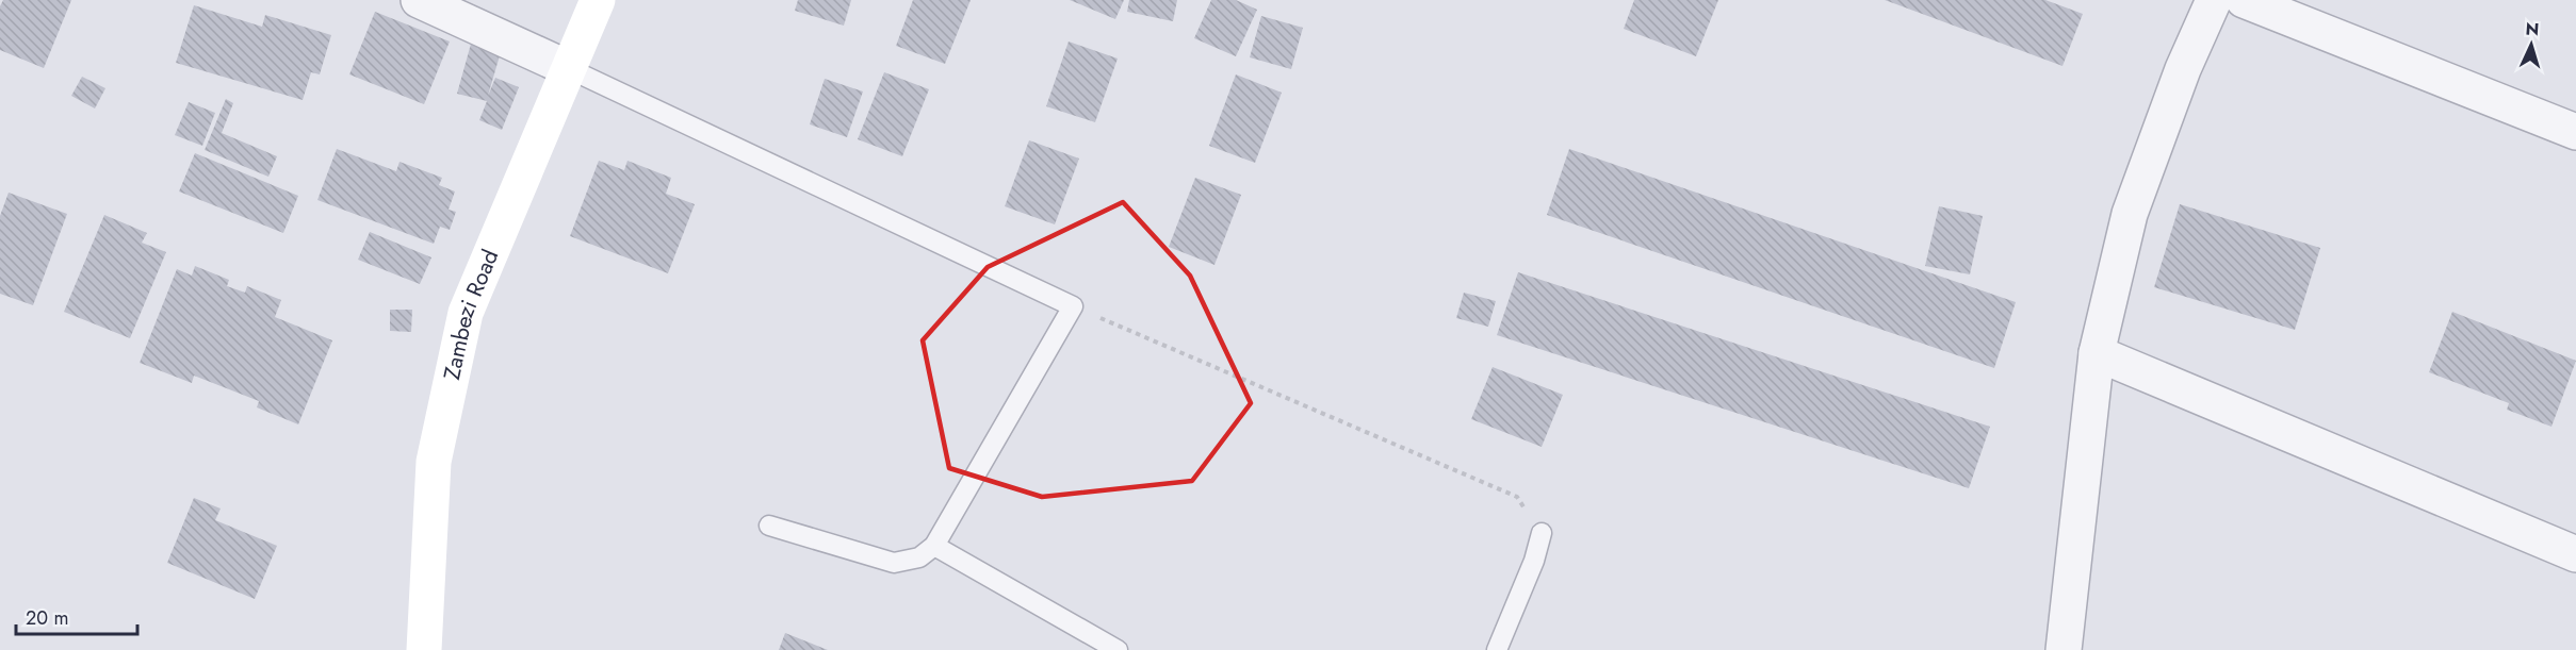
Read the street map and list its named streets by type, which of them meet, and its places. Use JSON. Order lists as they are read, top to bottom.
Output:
{
  "streets": {
    "main road": ["Zambezi Road"]
  },
  "scale_bar": "20 m",
  "north": "top"
}
